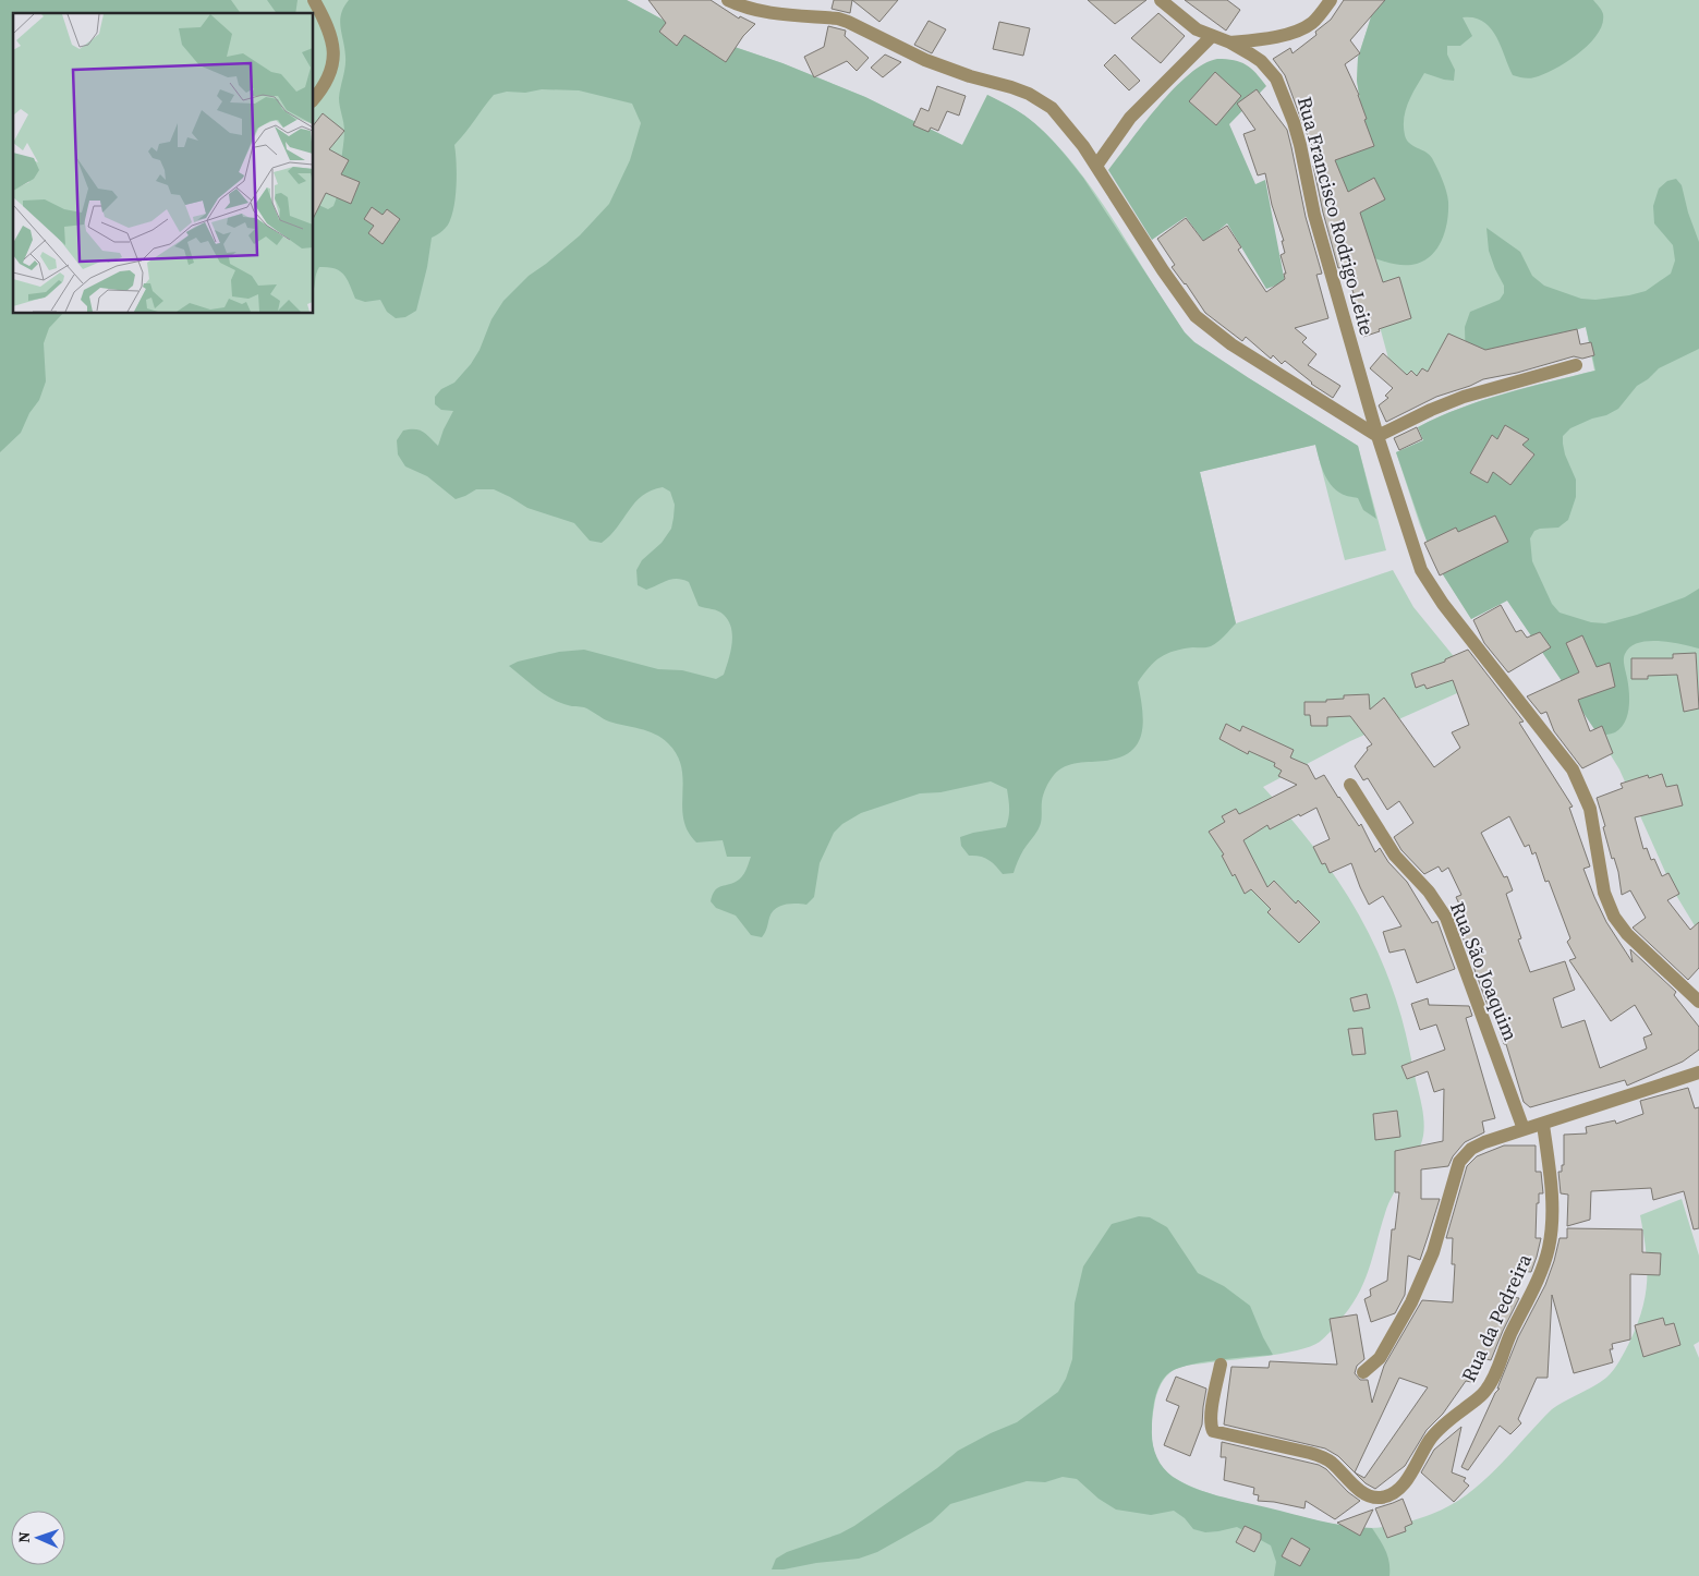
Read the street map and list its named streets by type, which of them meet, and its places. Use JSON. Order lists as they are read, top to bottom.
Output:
{
  "streets": {
    "street": ["Rua Francisco Rodrigo Leite", "Rua São Joaquim", "Rua da Pedreira"]
  },
  "north": "left"
}
